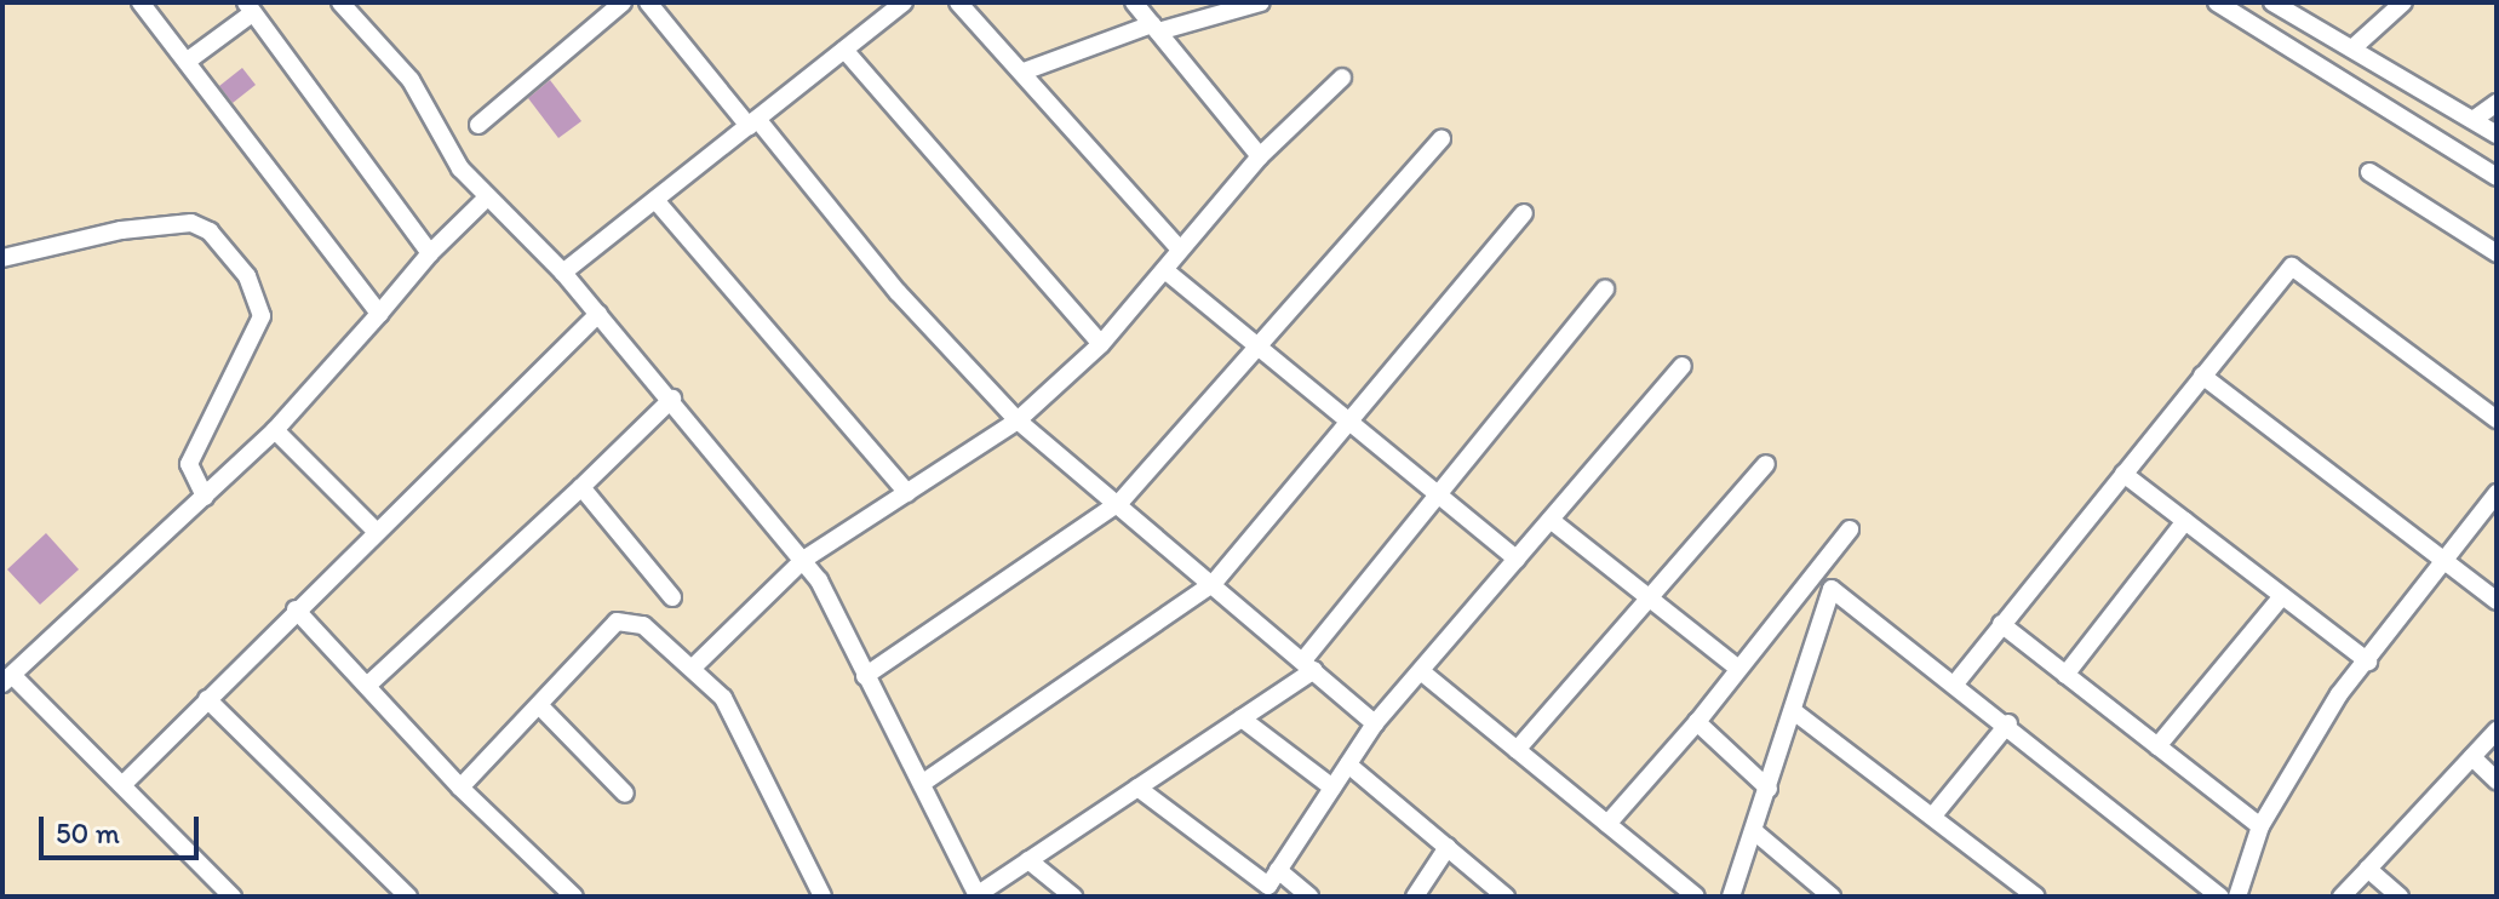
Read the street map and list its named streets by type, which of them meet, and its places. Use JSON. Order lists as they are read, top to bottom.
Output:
{
  "scale_bar": "50 m"
}
